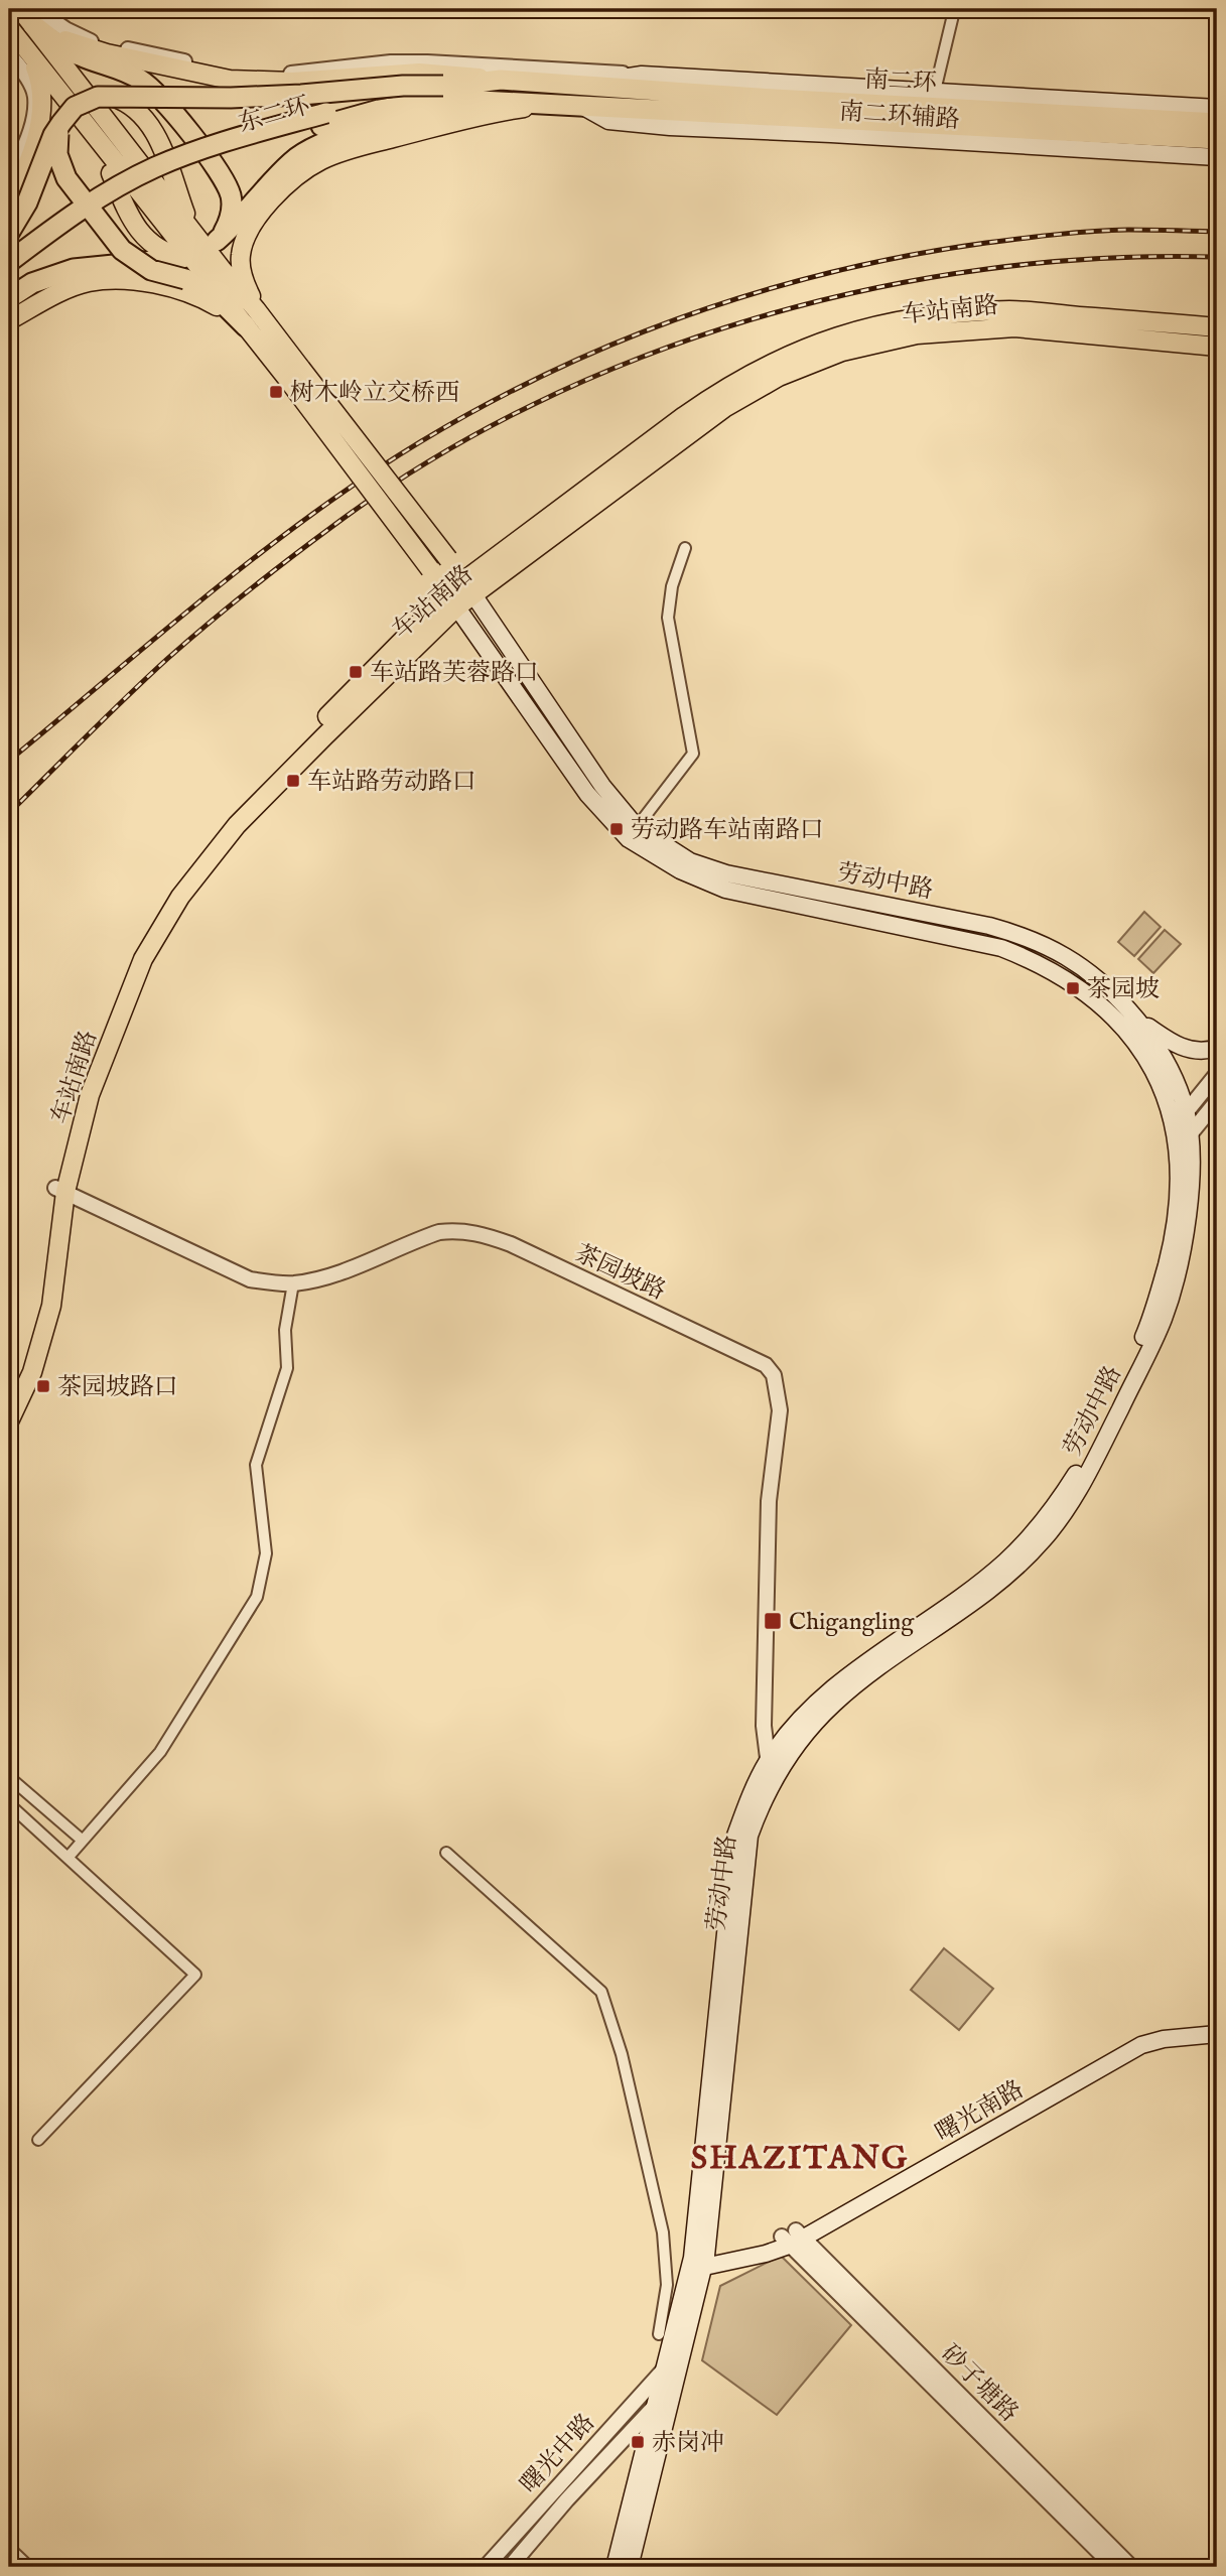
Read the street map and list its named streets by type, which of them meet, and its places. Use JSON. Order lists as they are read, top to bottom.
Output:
{
  "streets": {
    "highway": ["南二环", "东二环"],
    "main road": [
      "南二环辅路",
      "车站南路",
      "劳动中路",
      "曙光南路"
    ],
    "street": ["茶园坡路", "砂子塘路", "曙光中路"]
  },
  "crossings": [
    ["南二环", "东二环"],
    ["南二环", "南二环辅路"],
    ["东二环", "南二环辅路"],
    ["车站南路", "劳动中路"],
    ["车站南路", "茶园坡路"],
    ["劳动中路", "茶园坡路"],
    ["劳动中路", "曙光南路"],
    ["劳动中路", "曙光中路"],
    ["曙光南路", "砂子塘路"]
  ],
  "districts": ["SHAZITANG"],
  "places": {
    "transit": [
      "树木岭立交桥西",
      "车站路芙蓉路口",
      "车站路劳动路口",
      "劳动路车站南路口",
      "茶园坡",
      "茶园坡路口",
      "Chigangling",
      "赤岗冲"
    ]
  }
}
